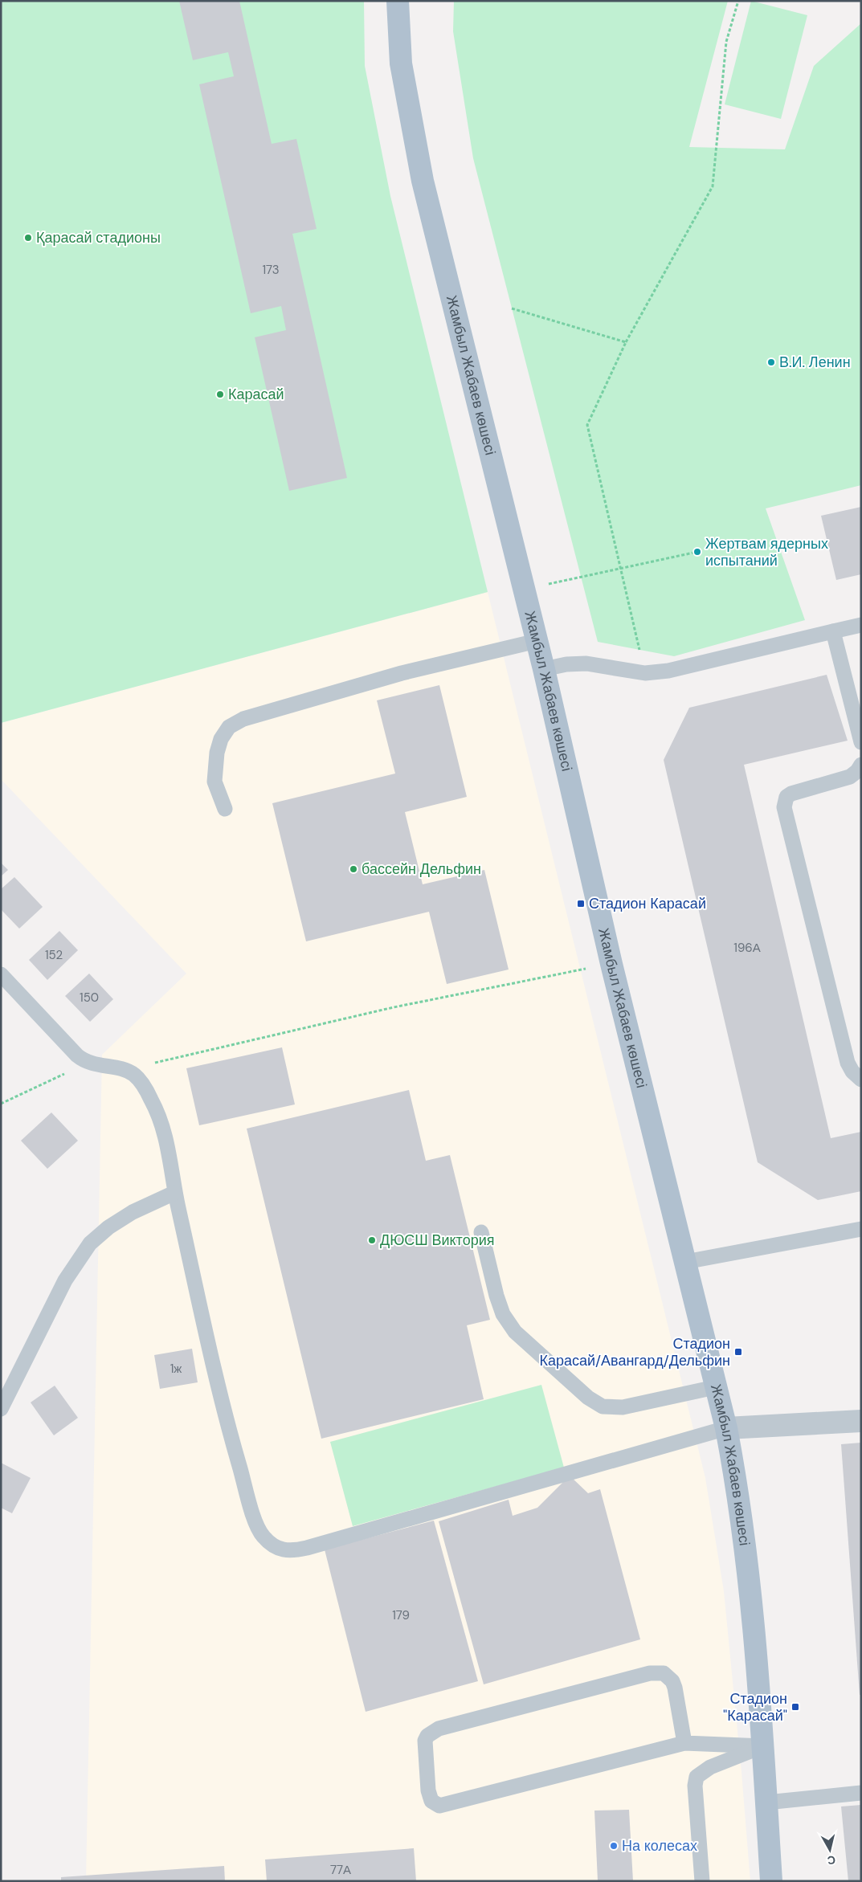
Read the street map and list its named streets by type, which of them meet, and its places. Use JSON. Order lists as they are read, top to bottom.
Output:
{
  "streets": {
    "main road": ["Жамбыл Жабаев көшесі"]
  },
  "places": {
    "other": [
      "Қарасай стадионы",
      "В.И. Ленин",
      "Карасай",
      "Жертвам ядерных испытаний",
      "бассейн Дельфин",
      "ДЮСШ Виктория",
      "На колесах"
    ],
    "transit": ["Стадион Карасай", "Стадион Карасай/Авангард/Дельфин", "Стадион \"Карасай\""]
  },
  "house_numbers": [
    "173",
    "196А",
    "152",
    "150",
    "1ж",
    "179",
    "77А"
  ],
  "north": "bottom"
}
